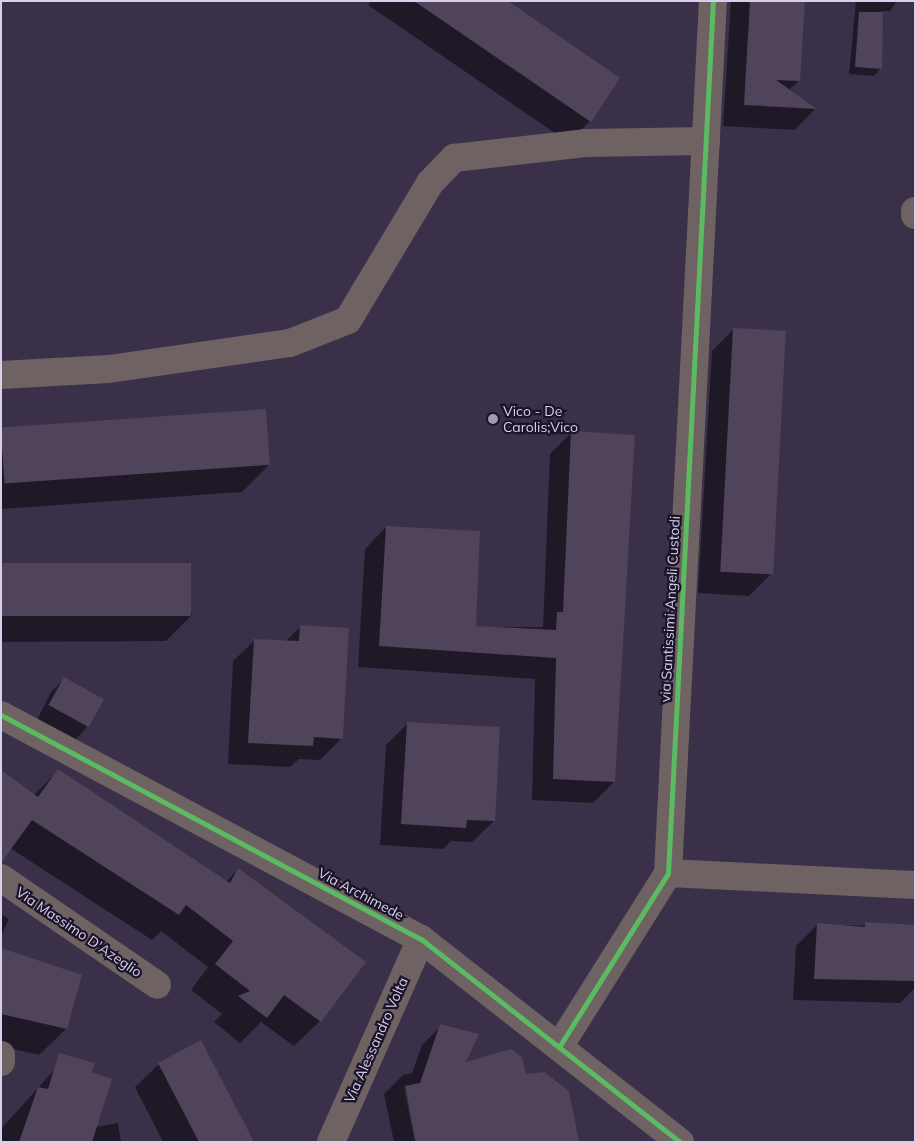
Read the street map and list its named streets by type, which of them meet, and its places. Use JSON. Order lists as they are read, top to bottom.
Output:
{
  "streets": {
    "street": [
      "via Santissimi Angeli Custodi",
      "Via Archimede",
      "Via Massimo D'Azeglio",
      "Via Alessandro Volta"
    ]
  },
  "crossings": [
    ["via Santissimi Angeli Custodi", "Via Archimede"],
    ["Via Archimede", "Via Alessandro Volta"]
  ],
  "places": ["Vico - De Carolis;Vico"]
}
